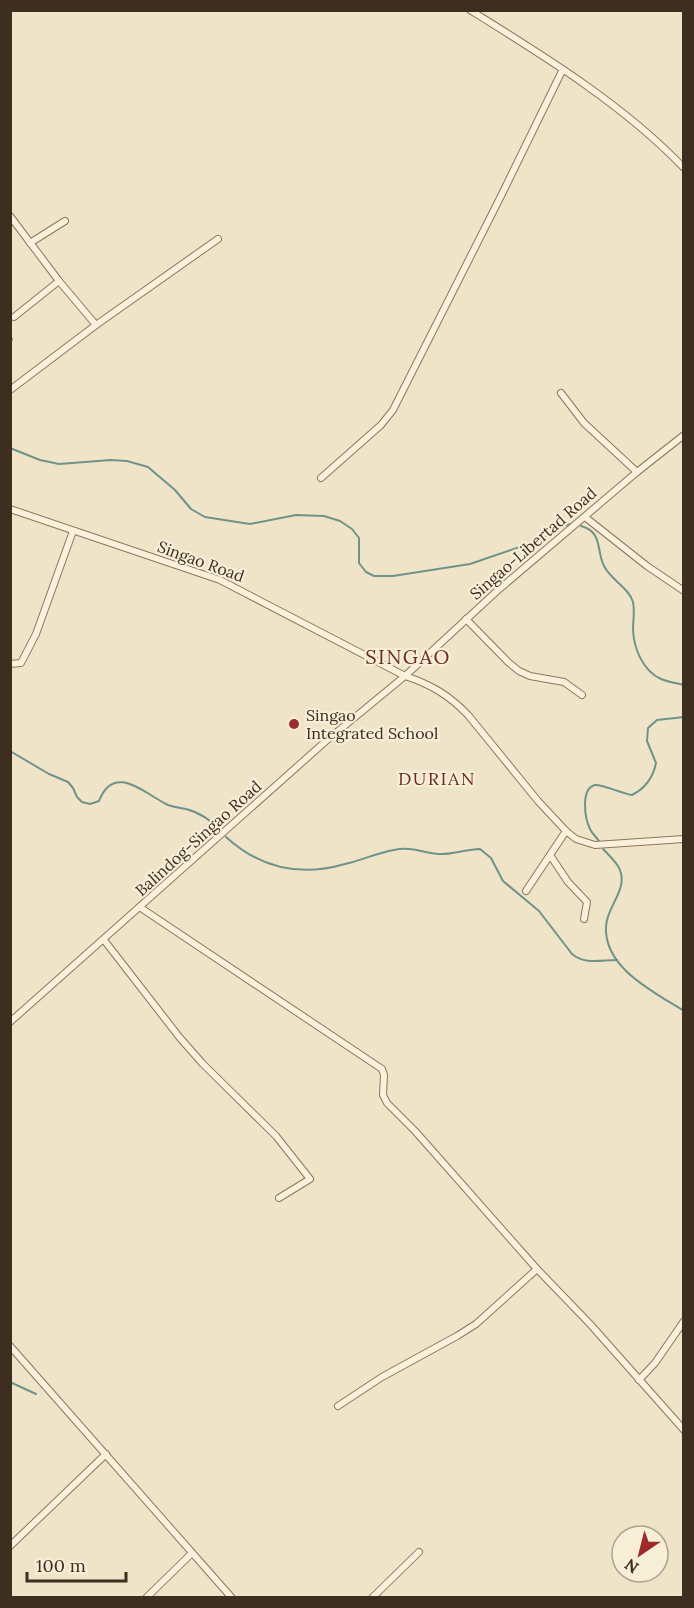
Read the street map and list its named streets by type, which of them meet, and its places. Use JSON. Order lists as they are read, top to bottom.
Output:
{
  "streets": {
    "street": ["Singao-Libertad Road", "Singao Road", "Balindog-Singao Road"]
  },
  "crossings": [
    ["Singao-Libertad Road", "Singao Road"],
    ["Singao-Libertad Road", "Balindog-Singao Road"],
    ["Singao Road", "Balindog-Singao Road"]
  ],
  "districts": ["SINGAO", "DURIAN"],
  "places": ["Singao Integrated School"],
  "scale_bar": "100 m",
  "north": "bottom left"
}
